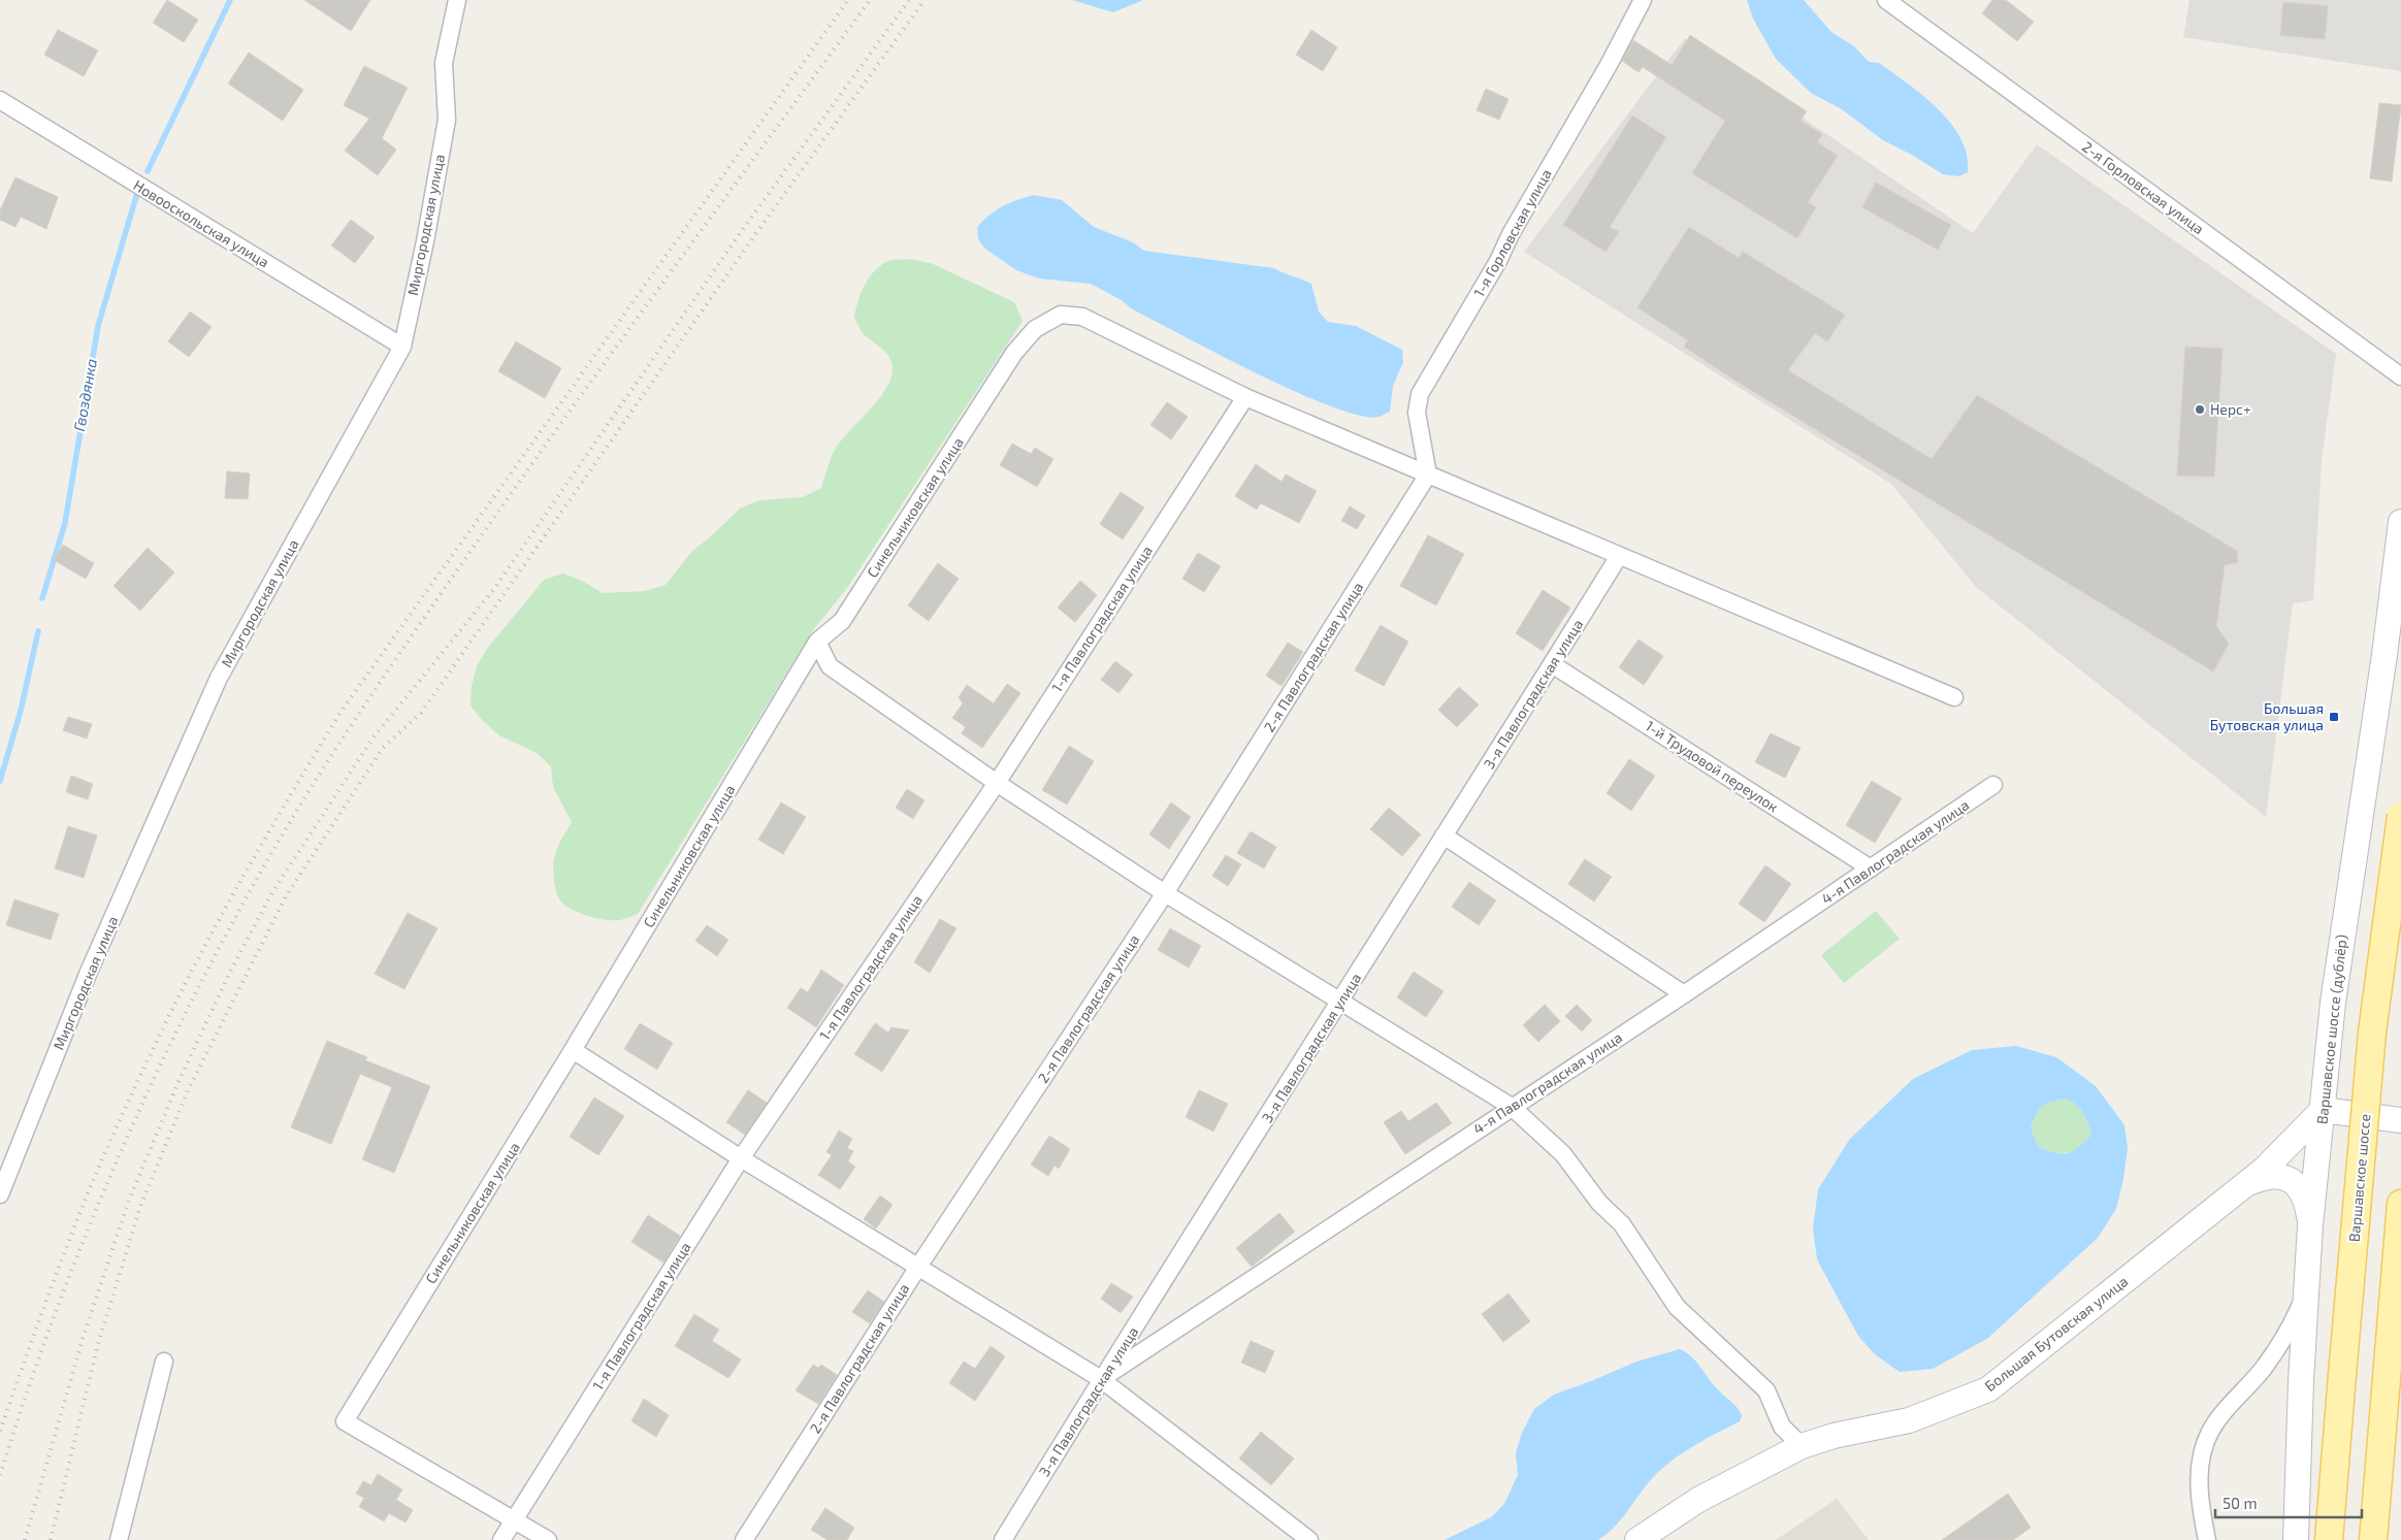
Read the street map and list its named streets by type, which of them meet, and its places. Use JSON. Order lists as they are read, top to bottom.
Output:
{
  "streets": {
    "main road": ["Варшавское шоссе (дублёр)", "Варшавское шоссе", "Большая Бутовская улица"],
    "street": [
      "2-я Горловская улица",
      "Новооскольская улица",
      "Миргородская улица",
      "1-я Горловская улица",
      "Синельниковская улица",
      "1-я Павлоградская улица",
      "2-я Павлоградская улица",
      "3-я Павлоградская улица",
      "1-й Трудовой переулок",
      "4-я Павлоградская улица"
    ]
  },
  "crossings": [
    ["Новооскольская улица", "Миргородская улица"],
    ["1-я Горловская улица", "2-я Павлоградская улица"],
    ["Синельниковская улица", "1-я Павлоградская улица"],
    ["3-я Павлоградская улица", "1-й Трудовой переулок"],
    ["3-я Павлоградская улица", "4-я Павлоградская улица"],
    ["1-й Трудовой переулок", "4-я Павлоградская улица"],
    ["Варшавское шоссе (дублёр)", "Большая Бутовская улица"]
  ],
  "water": ["Гвоздянка"],
  "places": {
    "other": ["Нерс+"],
    "transit": ["Большая Бутовская улица"]
  },
  "scale_bar": "50 m"
}
